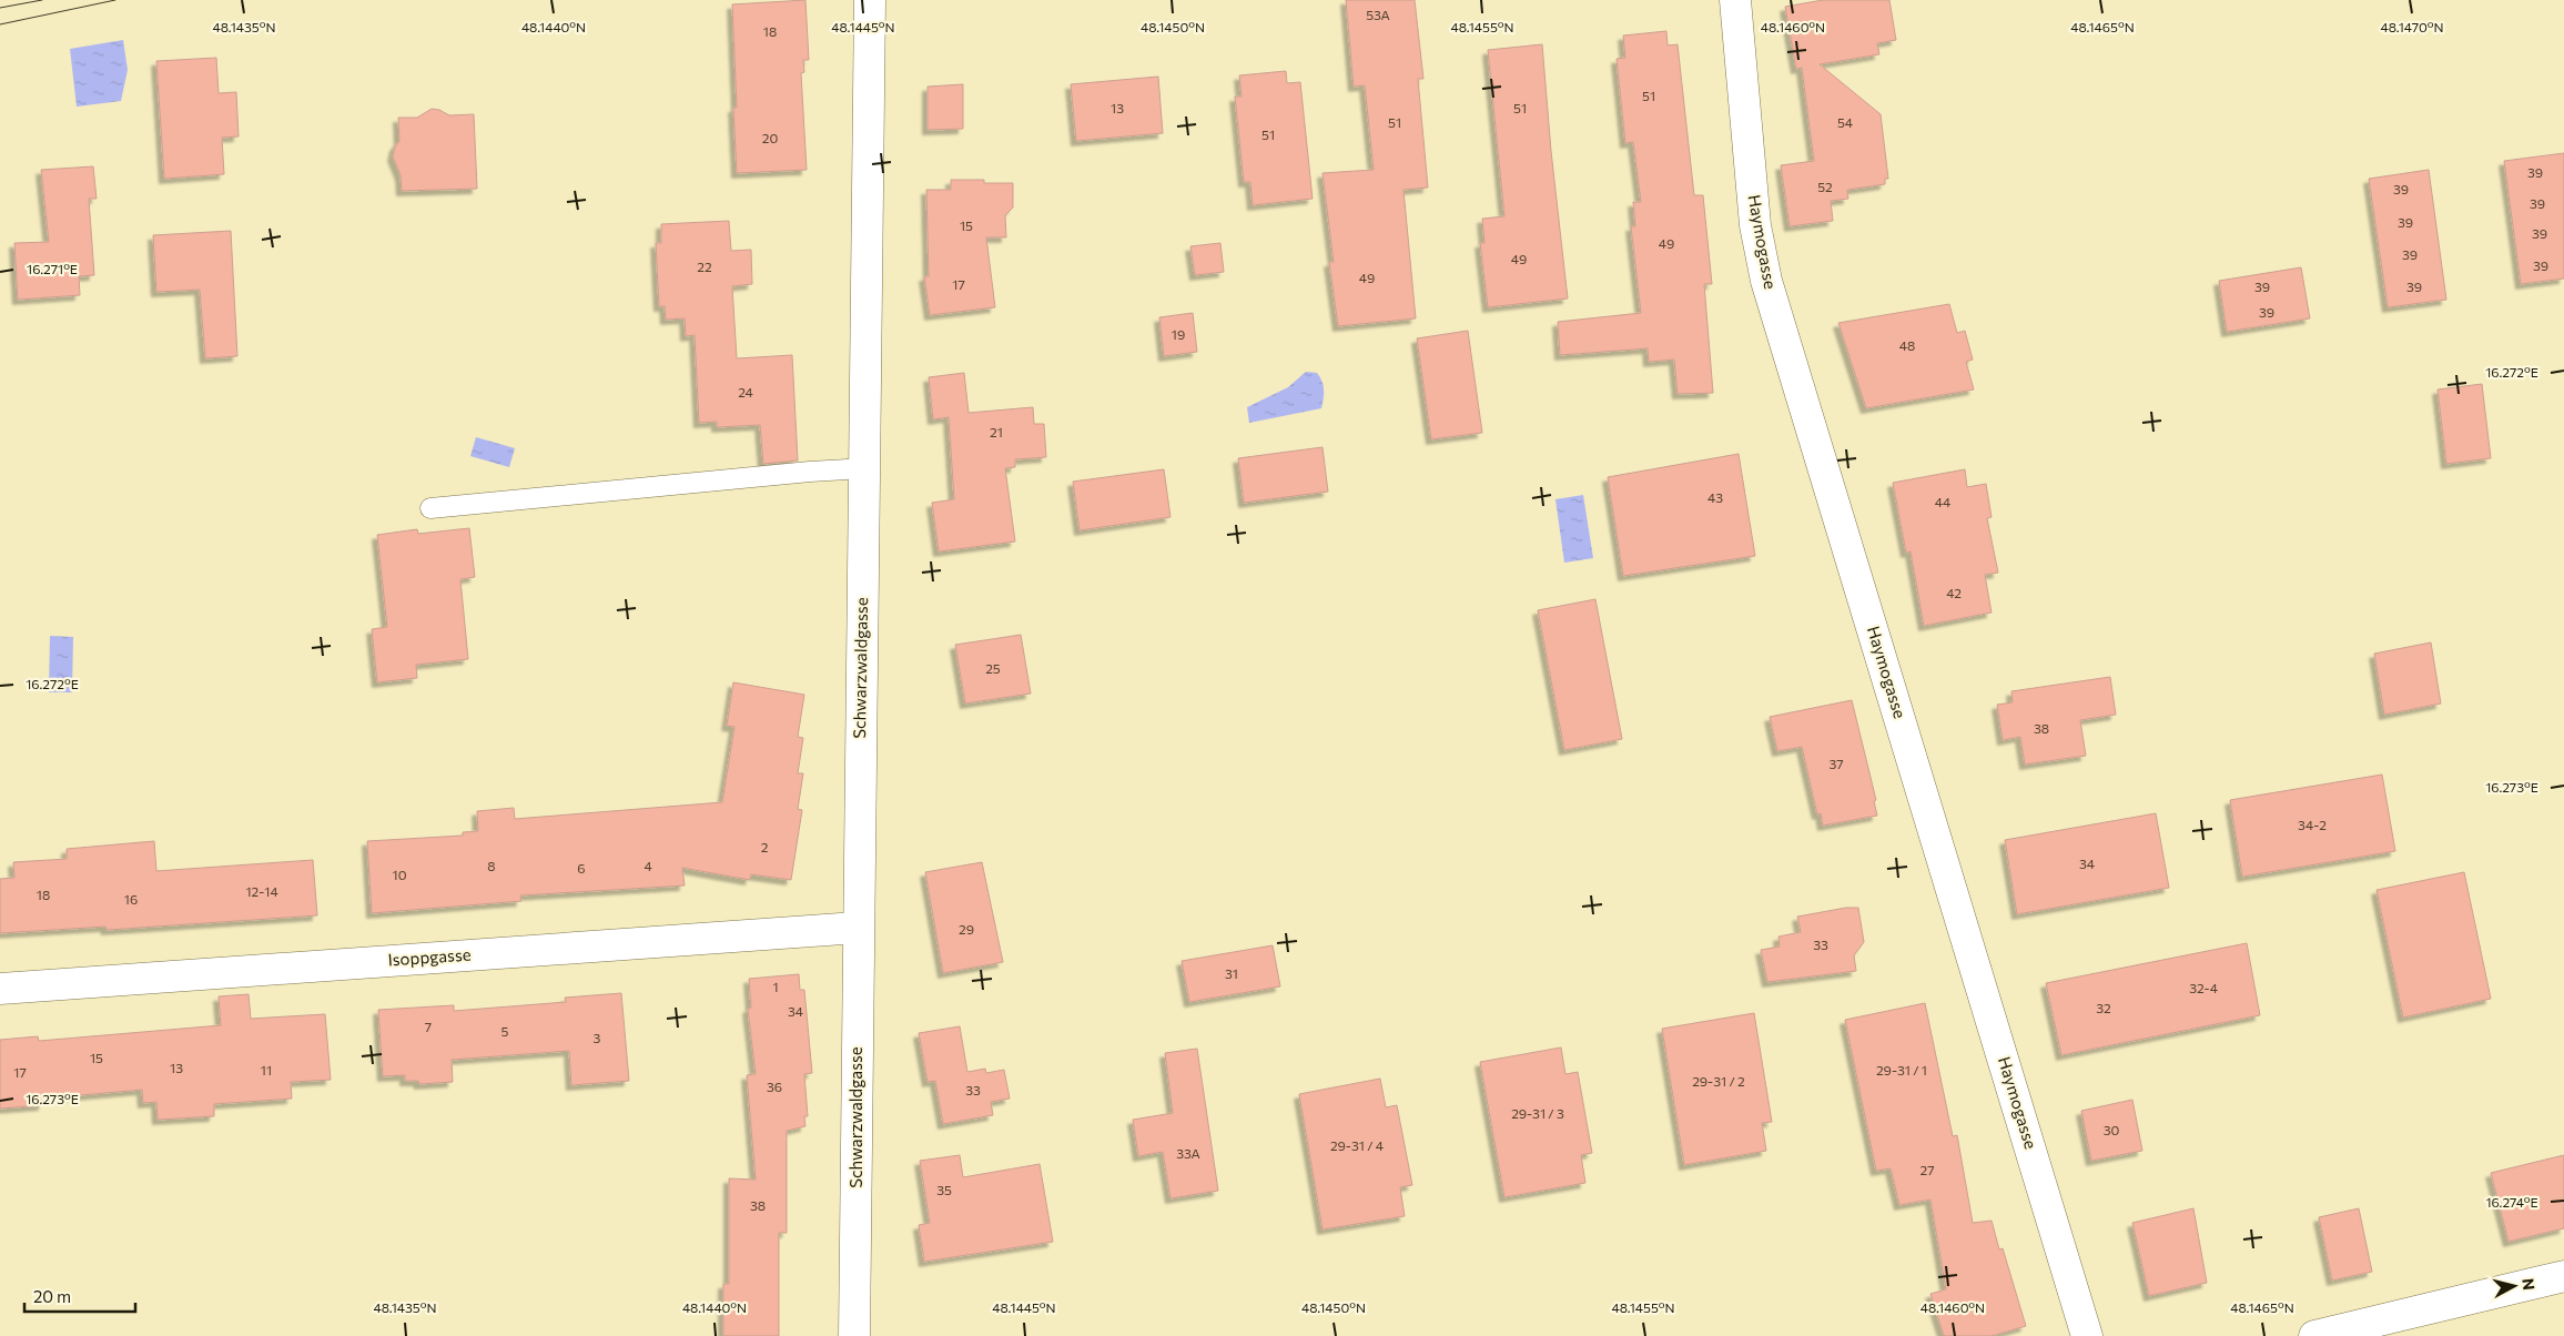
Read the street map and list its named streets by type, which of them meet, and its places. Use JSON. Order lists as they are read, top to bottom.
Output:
{
  "streets": {
    "street": ["Haymogasse", "Schwarzwaldgasse", "Isoppgasse"]
  },
  "crossings": [
    ["Schwarzwaldgasse", "Isoppgasse"]
  ],
  "house_numbers": [
    "53A",
    "18",
    "51",
    "13",
    "51",
    "51",
    "54",
    "51",
    "20",
    "39",
    "52",
    "39",
    "39",
    "39",
    "15",
    "39",
    "49",
    "39",
    "49",
    "39",
    "22",
    "49",
    "17",
    "39",
    "39",
    "39",
    "19",
    "48",
    "24",
    "21",
    "43",
    "44",
    "42",
    "25",
    "38",
    "37",
    "34-2",
    "2",
    "34",
    "8",
    "4",
    "6",
    "10",
    "12-14",
    "18",
    "16",
    "29",
    "33",
    "31",
    "1",
    "32-4",
    "32",
    "34",
    "7",
    "5",
    "3",
    "15",
    "13",
    "11",
    "29-31 / 1",
    "17",
    "29-31 / 2",
    "36",
    "33",
    "29-31 / 3",
    "30",
    "29-31 / 4",
    "33A",
    "27",
    "35",
    "38"
  ],
  "scale_bar": "20 m",
  "north": "right",
  "coordinates": [
    "48.1435°N",
    "48.1440°N",
    "48.1445°N",
    "48.1450°N",
    "48.1455°N",
    "48.1460°N",
    "48.1465°N",
    "48.1470°N",
    "16.271°E",
    "16.272°E",
    "16.273°E",
    "16.274°E"
  ]
}
